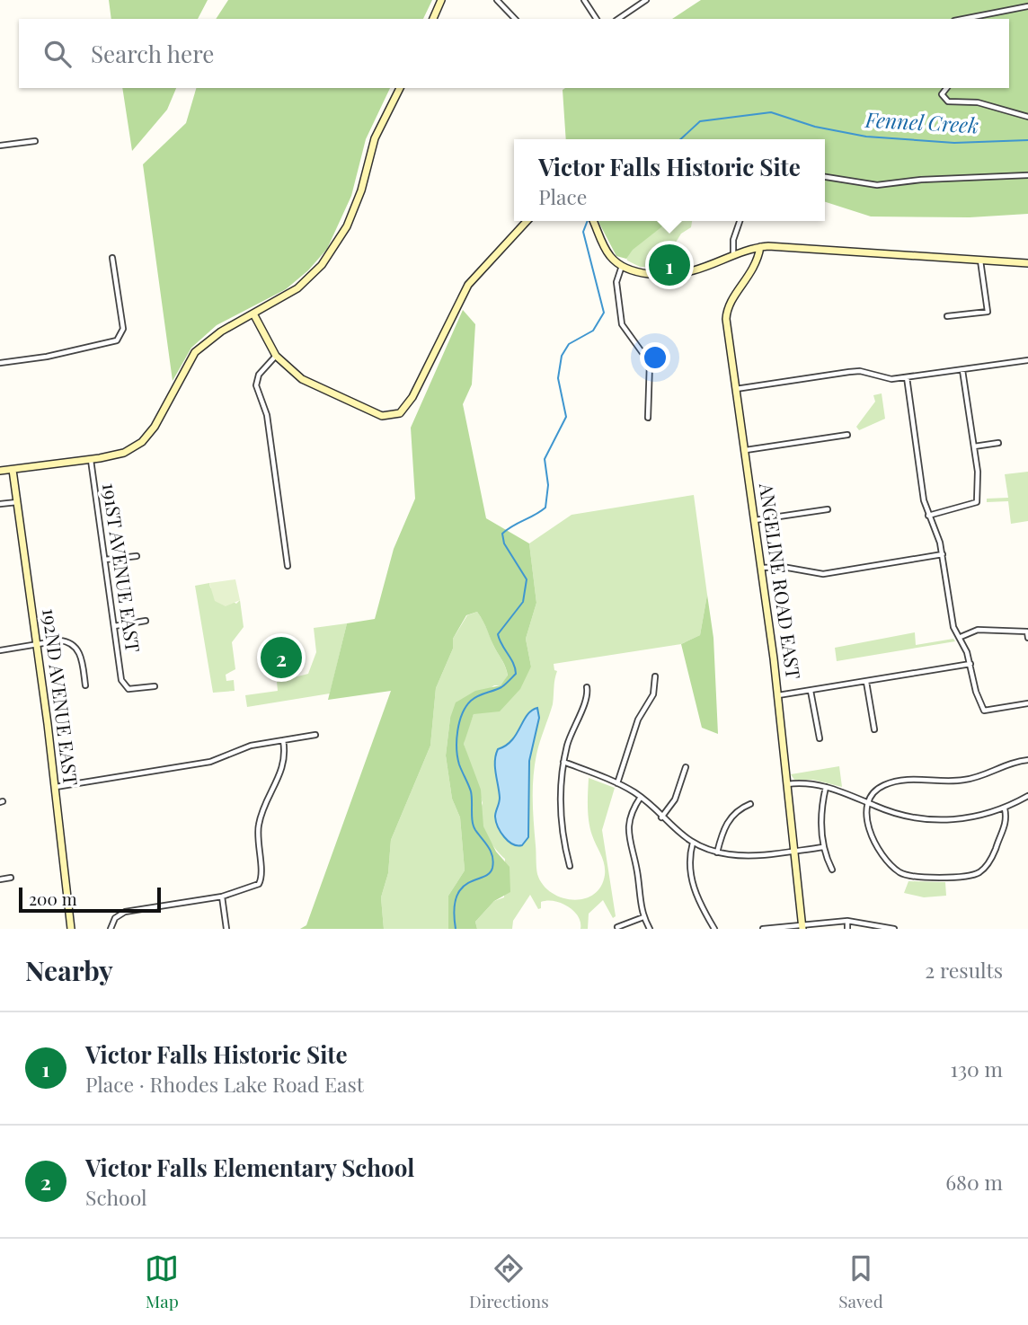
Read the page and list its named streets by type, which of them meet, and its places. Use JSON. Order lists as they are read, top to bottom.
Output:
{
  "streets": {
    "street": ["191ST AVENUE EAST", "ANGELINE ROAD EAST", "192ND AVENUE EAST"]
  },
  "water": ["Fennel Creek"],
  "scale_bar": "200 m",
  "page": {
    "search": "Search here",
    "popup": ["Victor Falls Historic Site", "Place"],
    "pins": ["1", "2"],
    "scale": "200 m",
    "heading": ["Nearby", "2 results"],
    "list": [
      {
        "mark": "1",
        "name": "Victor Falls Historic Site",
        "note": "Place · Rhodes Lake Road East",
        "value": "130 m"
      },
      {
        "mark": "2",
        "name": "Victor Falls Elementary School",
        "note": "School",
        "value": "680 m"
      }
    ],
    "nav": ["Map", "Directions", "Saved"]
  }
}
